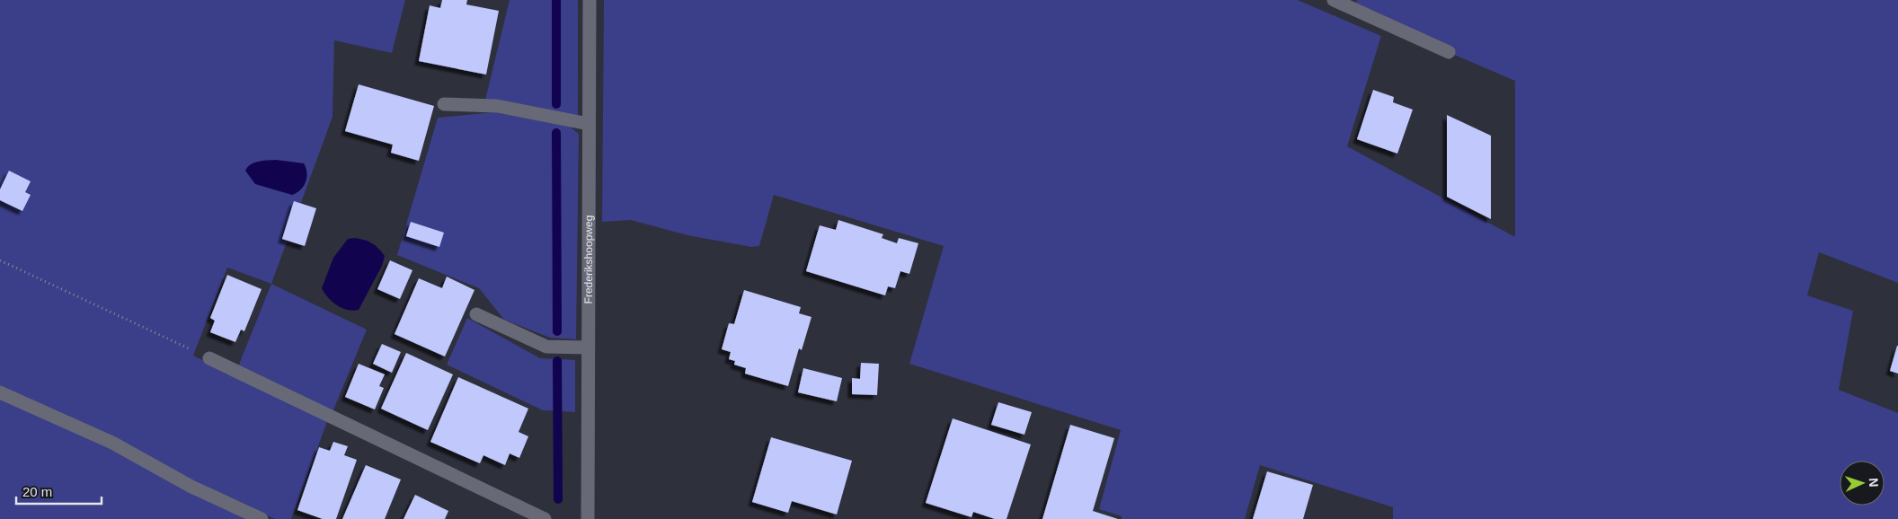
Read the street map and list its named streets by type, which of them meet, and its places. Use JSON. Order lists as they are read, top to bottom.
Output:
{
  "streets": {
    "street": ["Frederikshoopweg"]
  },
  "scale_bar": "20 m",
  "north": "right"
}
